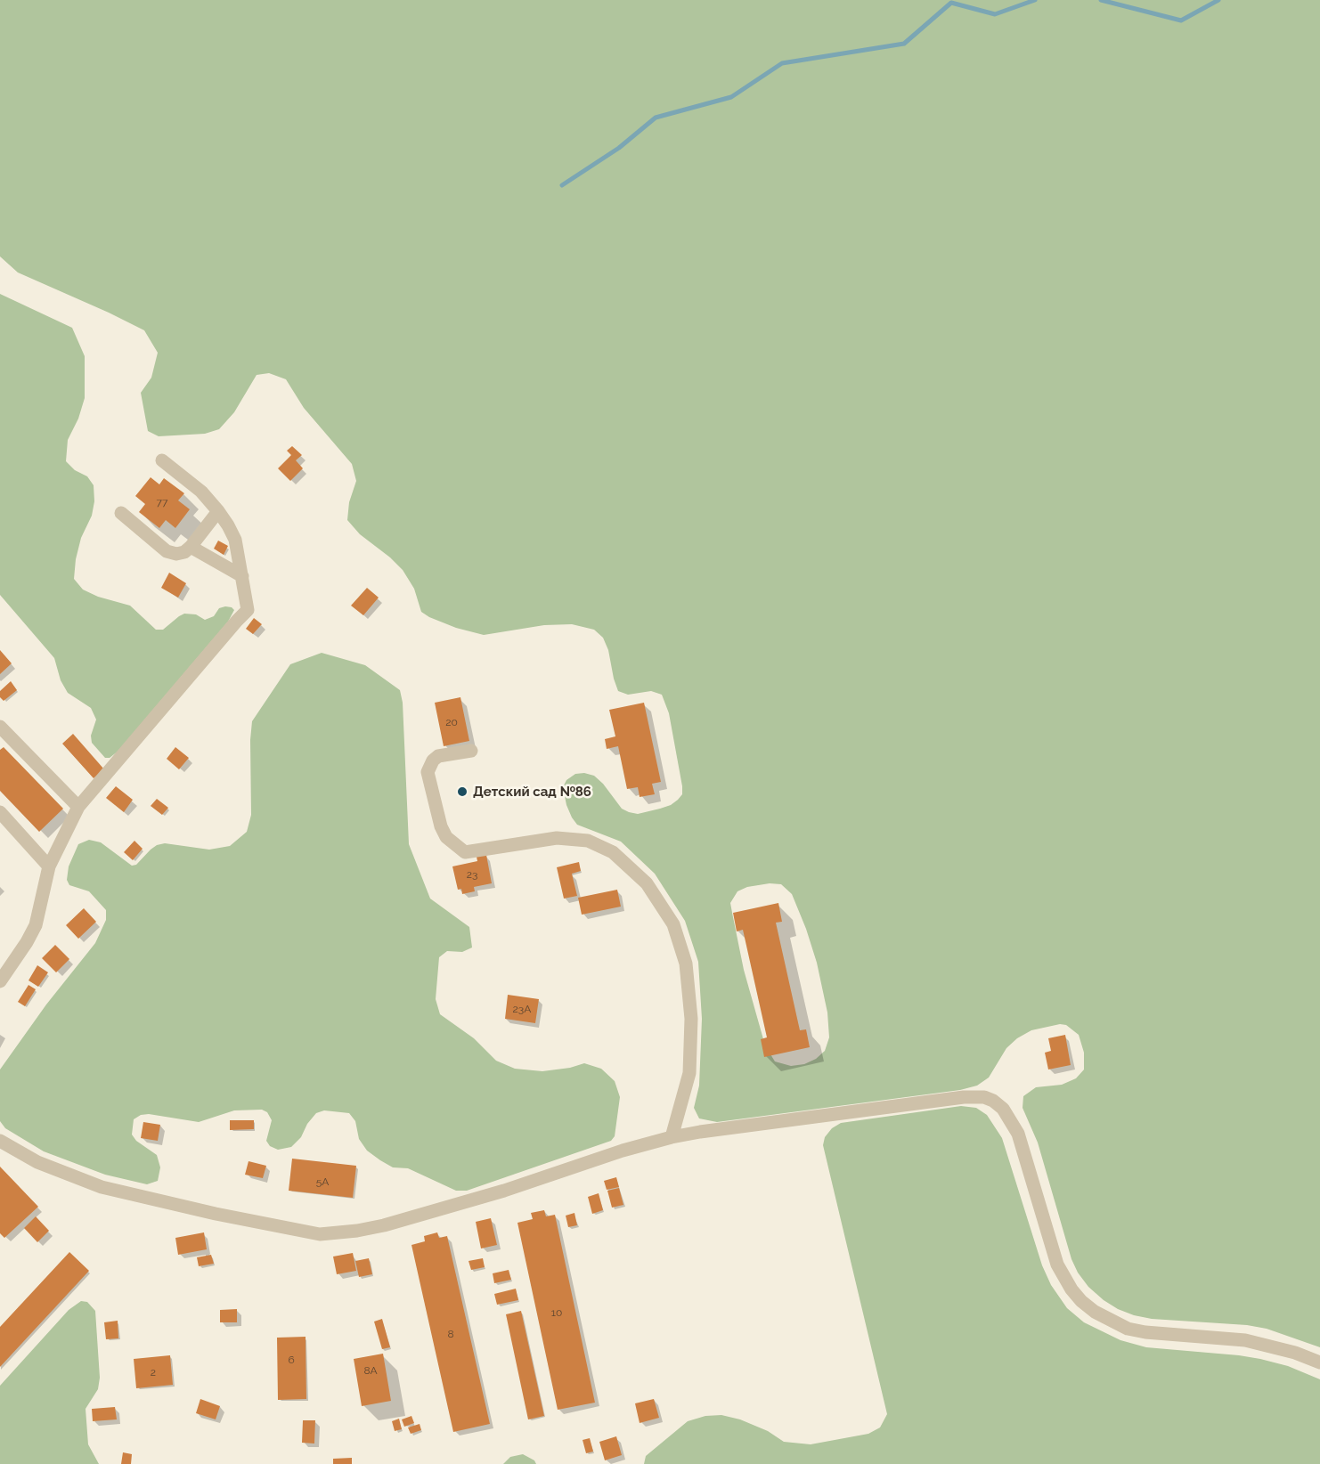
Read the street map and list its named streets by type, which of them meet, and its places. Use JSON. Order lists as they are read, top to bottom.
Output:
{
  "places": ["Детский сад №86"],
  "house_numbers": [
    "77",
    "20",
    "23",
    "23А",
    "5А",
    "10",
    "8",
    "6",
    "8А",
    "2"
  ]
}
